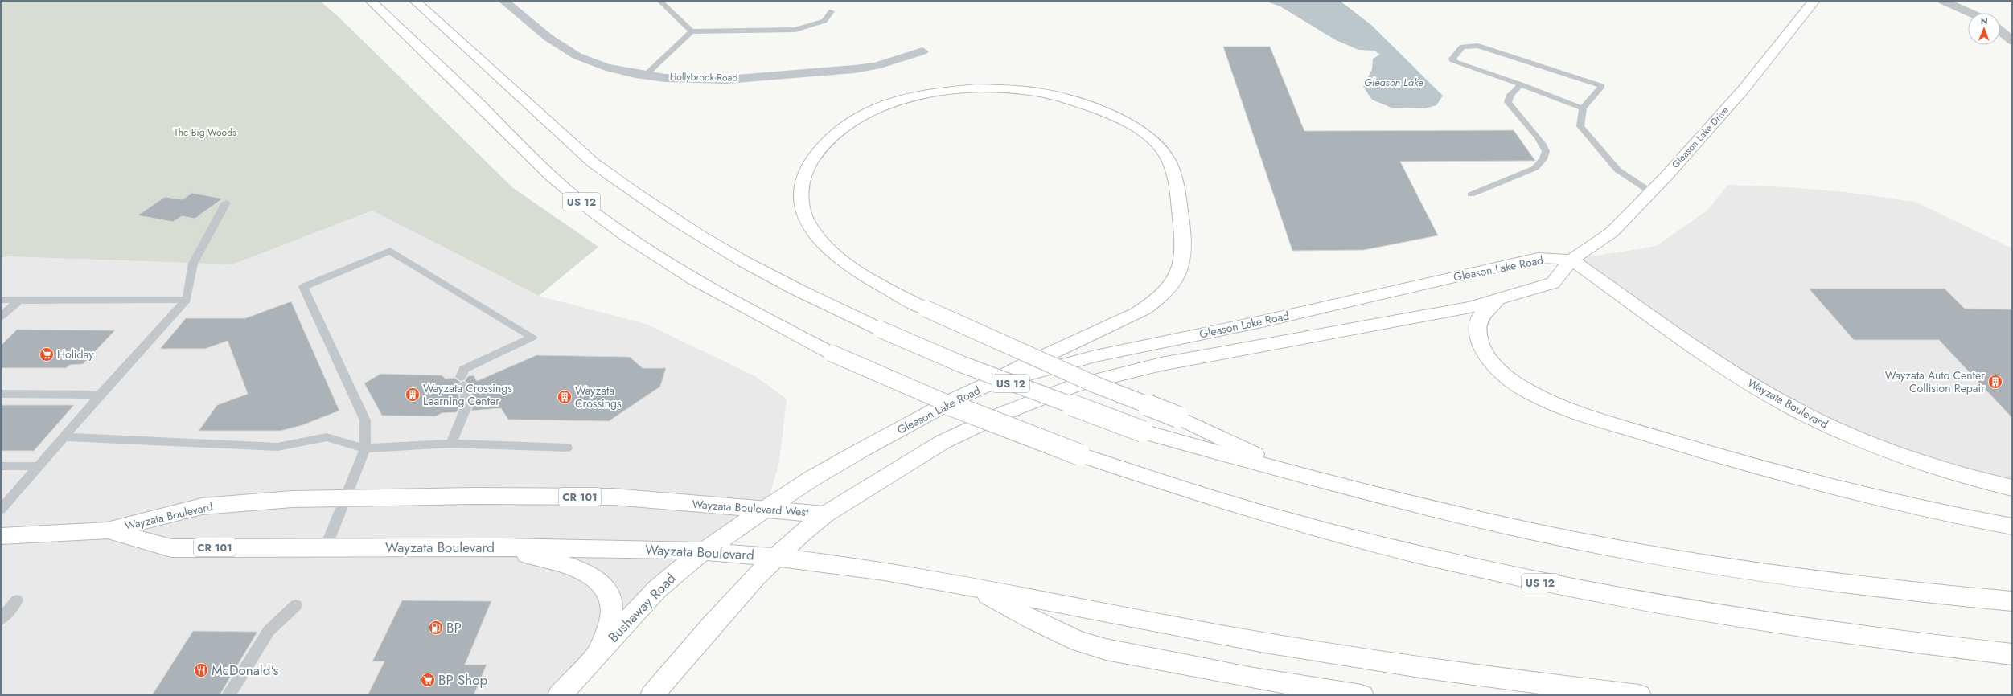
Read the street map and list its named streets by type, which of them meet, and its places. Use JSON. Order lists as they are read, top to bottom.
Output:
{
  "streets": {
    "main road": [
      "Gleason Lake Drive",
      "US 12",
      "Gleason Lake Road",
      "Wayzata Boulevard",
      "CR 101",
      "Wayzata Boulevard West",
      "Bushaway Road"
    ],
    "street": ["Hollybrook Road"]
  },
  "crossings": [
    ["Gleason Lake Drive", "Gleason Lake Road"],
    ["Gleason Lake Drive", "Wayzata Boulevard"],
    ["Gleason Lake Road", "Wayzata Boulevard"],
    ["Gleason Lake Road", "Wayzata Boulevard West"],
    ["Gleason Lake Road", "Bushaway Road"],
    ["Wayzata Boulevard", "CR 101"],
    ["Wayzata Boulevard", "Wayzata Boulevard West"],
    ["Wayzata Boulevard", "Bushaway Road"],
    ["CR 101", "Bushaway Road"],
    ["Wayzata Boulevard West", "Bushaway Road"]
  ],
  "water": ["Gleason Lake"],
  "parks": ["The Big Woods"],
  "places": {
    "supermarket": ["Holiday", "BP Shop"],
    "building": ["Wayzata Auto Center Collision Repair", "Wayzata Crossings Learning Center", "Wayzata Crossings"],
    "fuel station": ["BP"],
    "restaurant": ["McDonald's"]
  },
  "north": "top"
}
